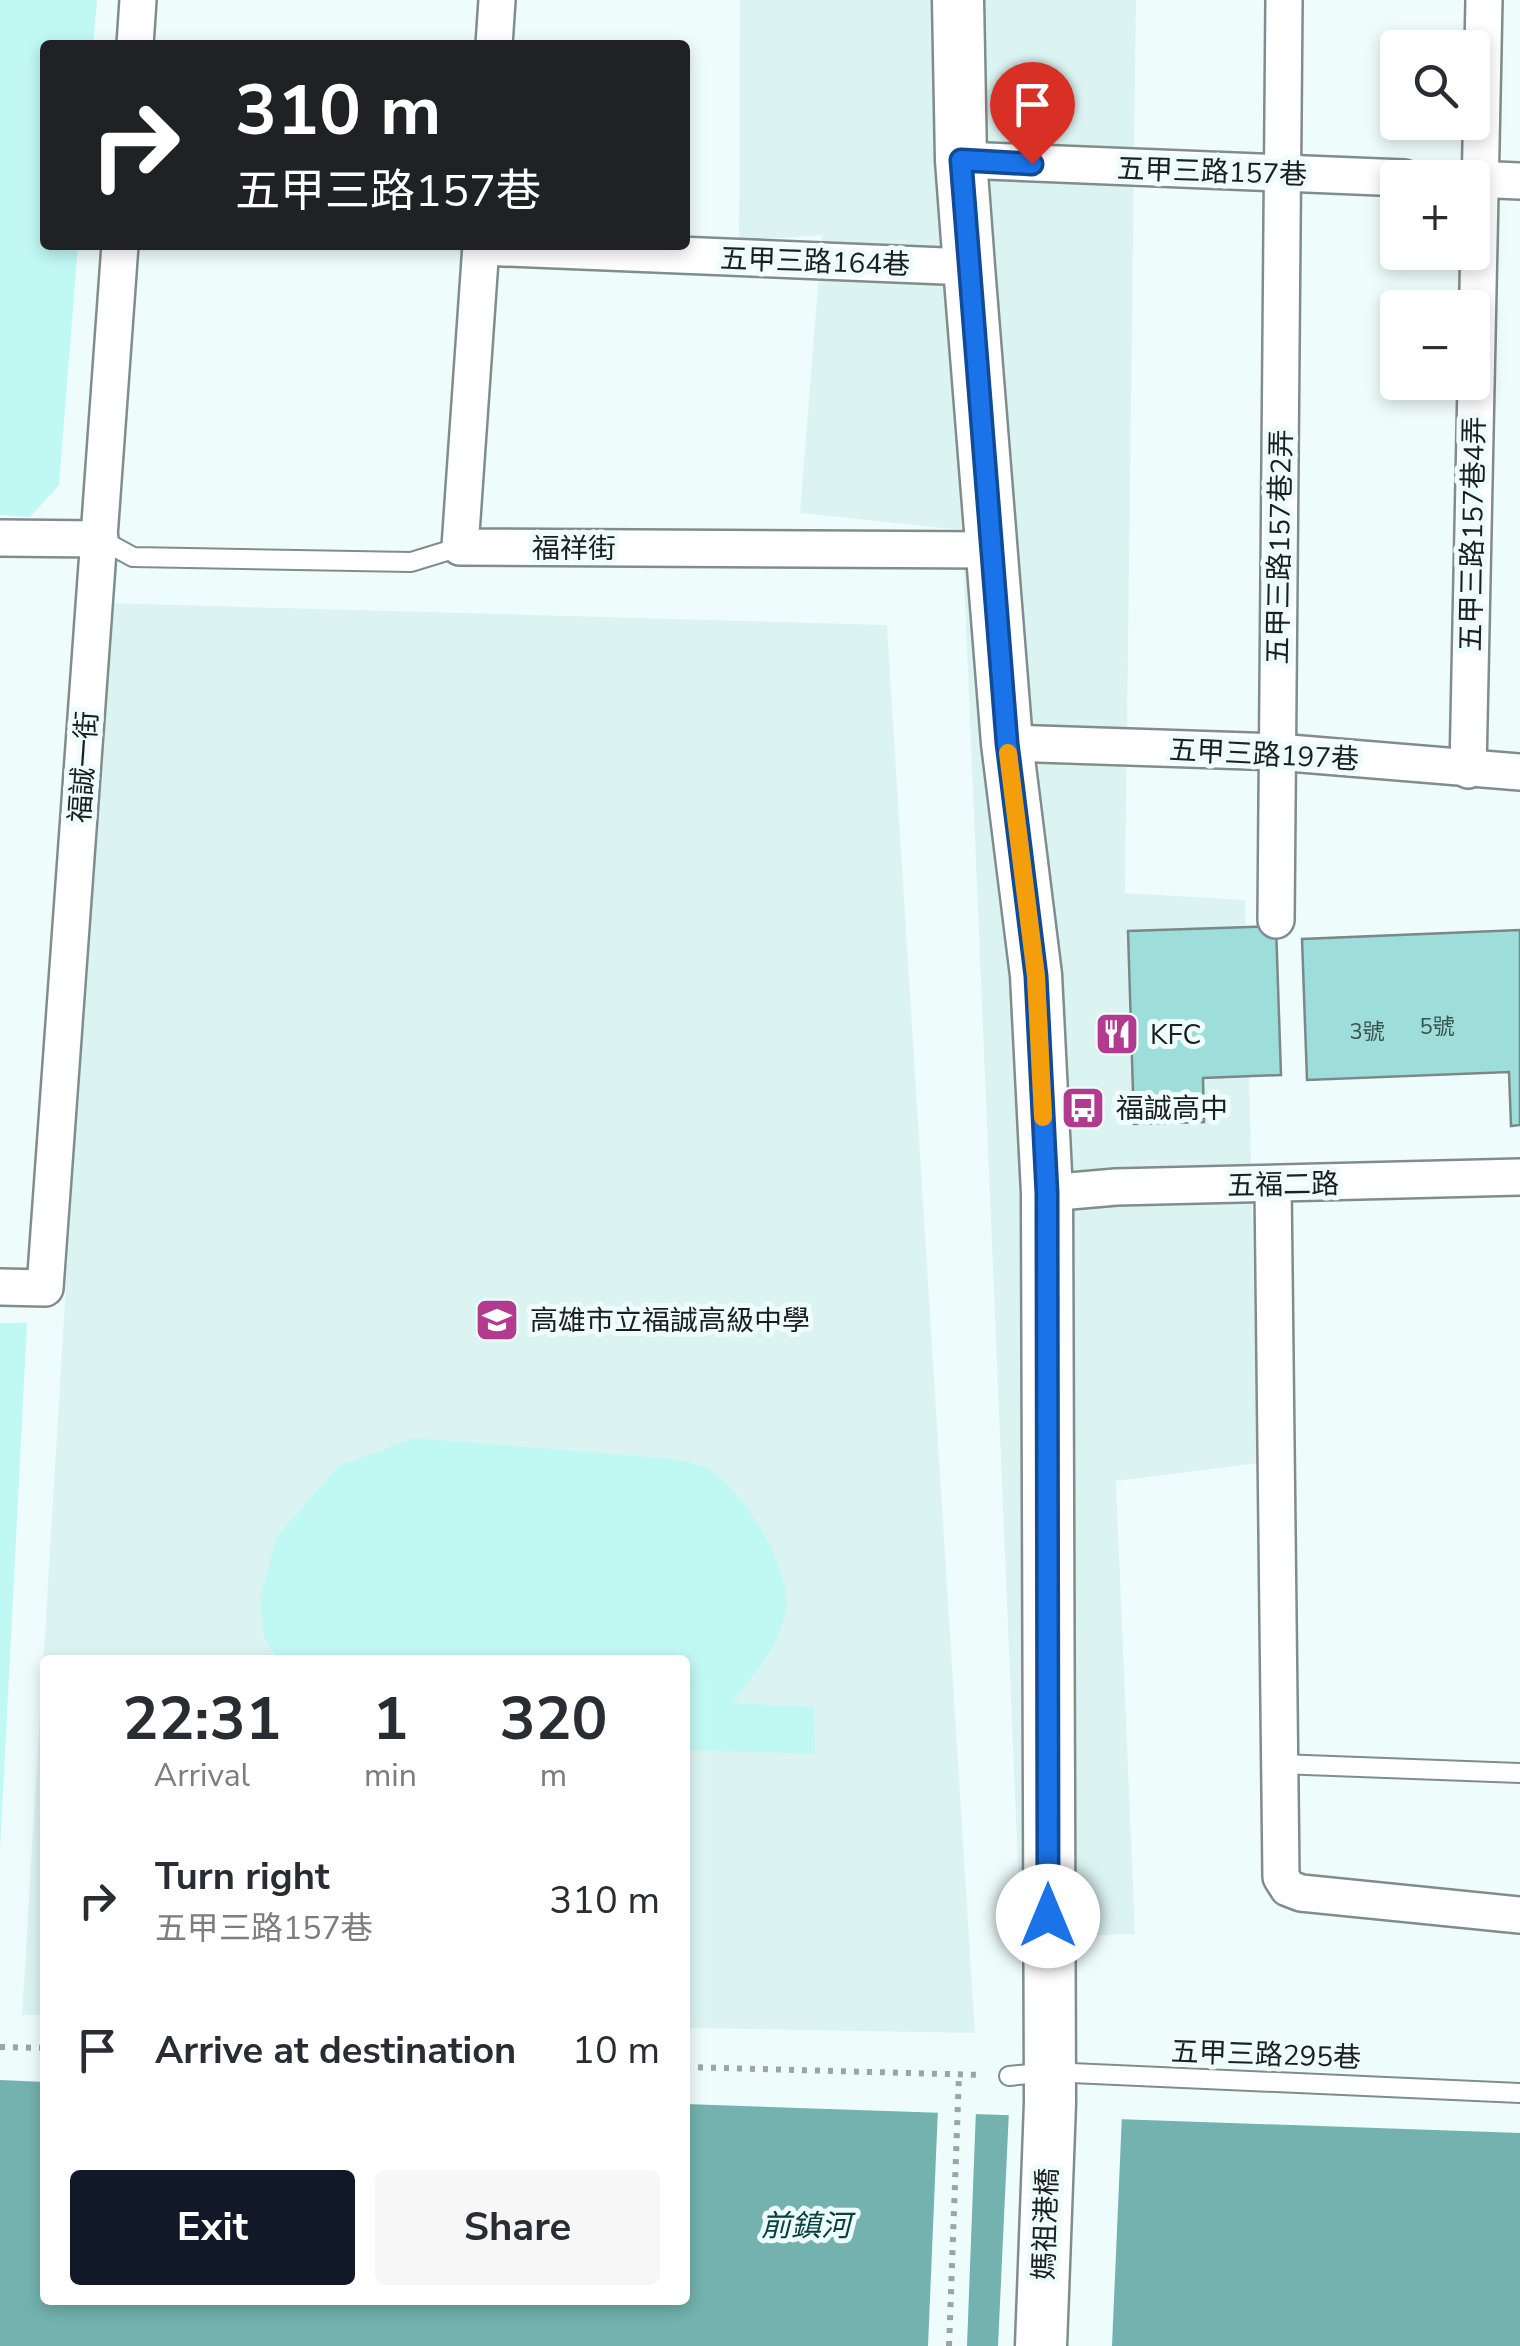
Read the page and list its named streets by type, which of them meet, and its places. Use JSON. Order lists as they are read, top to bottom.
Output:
{
  "streets": {
    "main road": ["媽祖港橋"],
    "street": [
      "五甲三路157巷",
      "五甲三路164巷",
      "五甲三路157巷4弄",
      "五甲三路157巷2弄",
      "福祥街",
      "五甲三路197巷",
      "福誠一街",
      "五福二路"
    ],
    "lane": ["五甲三路295巷"]
  },
  "crossings": [
    ["五甲三路157巷", "五甲三路157巷2弄"],
    ["五甲三路157巷", "媽祖港橋"],
    ["五甲三路164巷", "媽祖港橋"],
    ["五甲三路157巷4弄", "五甲三路197巷"],
    ["五甲三路157巷2弄", "五甲三路197巷"],
    ["福祥街", "媽祖港橋"],
    ["五甲三路197巷", "媽祖港橋"],
    ["五福二路", "媽祖港橋"],
    ["五甲三路295巷", "媽祖港橋"]
  ],
  "water": ["前鎮河"],
  "places": {
    "restaurant": ["KFC"],
    "bus stop": ["福誠高中"],
    "school or university": ["高雄市立福誠高級中學"]
  },
  "house_numbers": ["5號", "3號"],
  "page": {
    "map_buttons": ["+", "−"],
    "turn": ["310 m", "五甲三路157巷"],
    "eta": [
      "22:31",
      "Arrival",
      "1",
      "min",
      "320",
      "m"
    ],
    "list": [
      {
        "name": "Turn right",
        "note": "五甲三路157巷",
        "value": "310 m"
      },
      {
        "name": "Arrive at destination",
        "value": "10 m"
      }
    ],
    "buttons": ["Exit", "Share"]
  }
}
